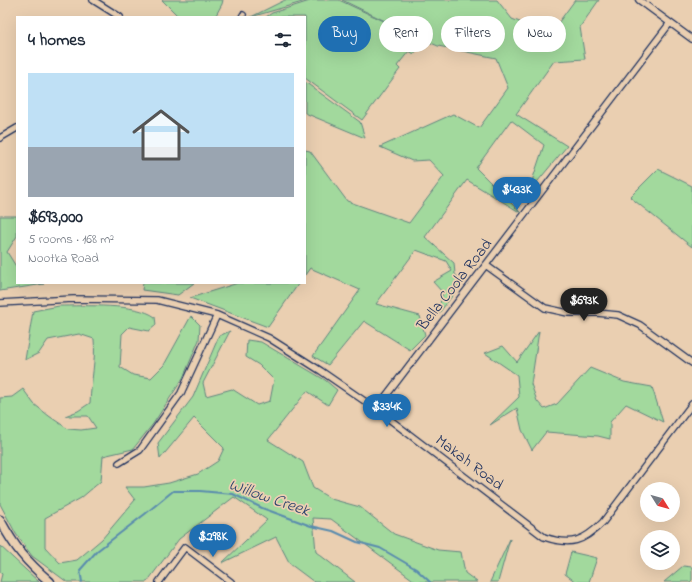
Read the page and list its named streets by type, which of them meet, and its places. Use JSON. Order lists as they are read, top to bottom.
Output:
{
  "streets": {
    "street": ["Bella Coola Road", "Makah Road"]
  },
  "crossings": [
    ["Bella Coola Road", "Makah Road"]
  ],
  "water": ["Willow Creek"],
  "north": "bottom right",
  "page": {
    "chip": [
      "Buy",
      "Rent",
      "Filters",
      "New"
    ],
    "heading": "4 homes",
    "list": [
      {
        "name": "$693,000",
        "note": "5 rooms · 168 m² · Nootka Road"
      }
    ],
    "price": [
      "$433K",
      "$693K",
      "$334K",
      "$298K"
    ]
  }
}
